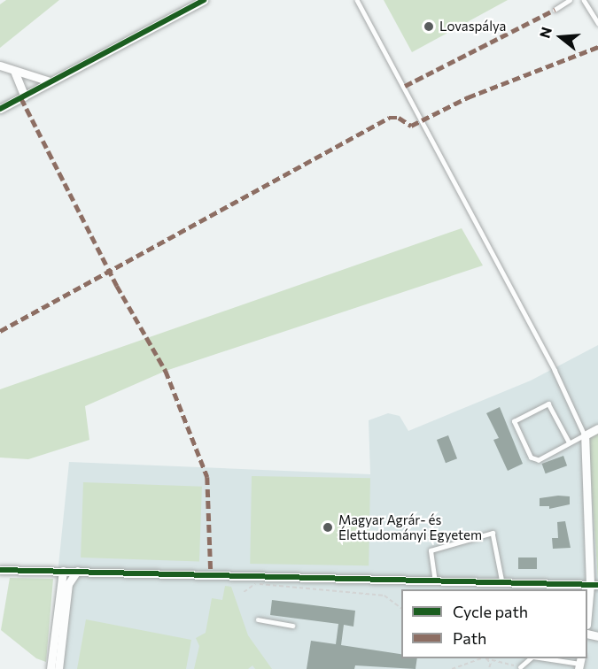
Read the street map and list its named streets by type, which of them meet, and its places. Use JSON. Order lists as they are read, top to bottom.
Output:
{
  "places": ["Lovaspálya", "Magyar Agrár- és Élettudományi Egyetem"],
  "legend": ["Cycle path", "Path"],
  "north": "left"
}
